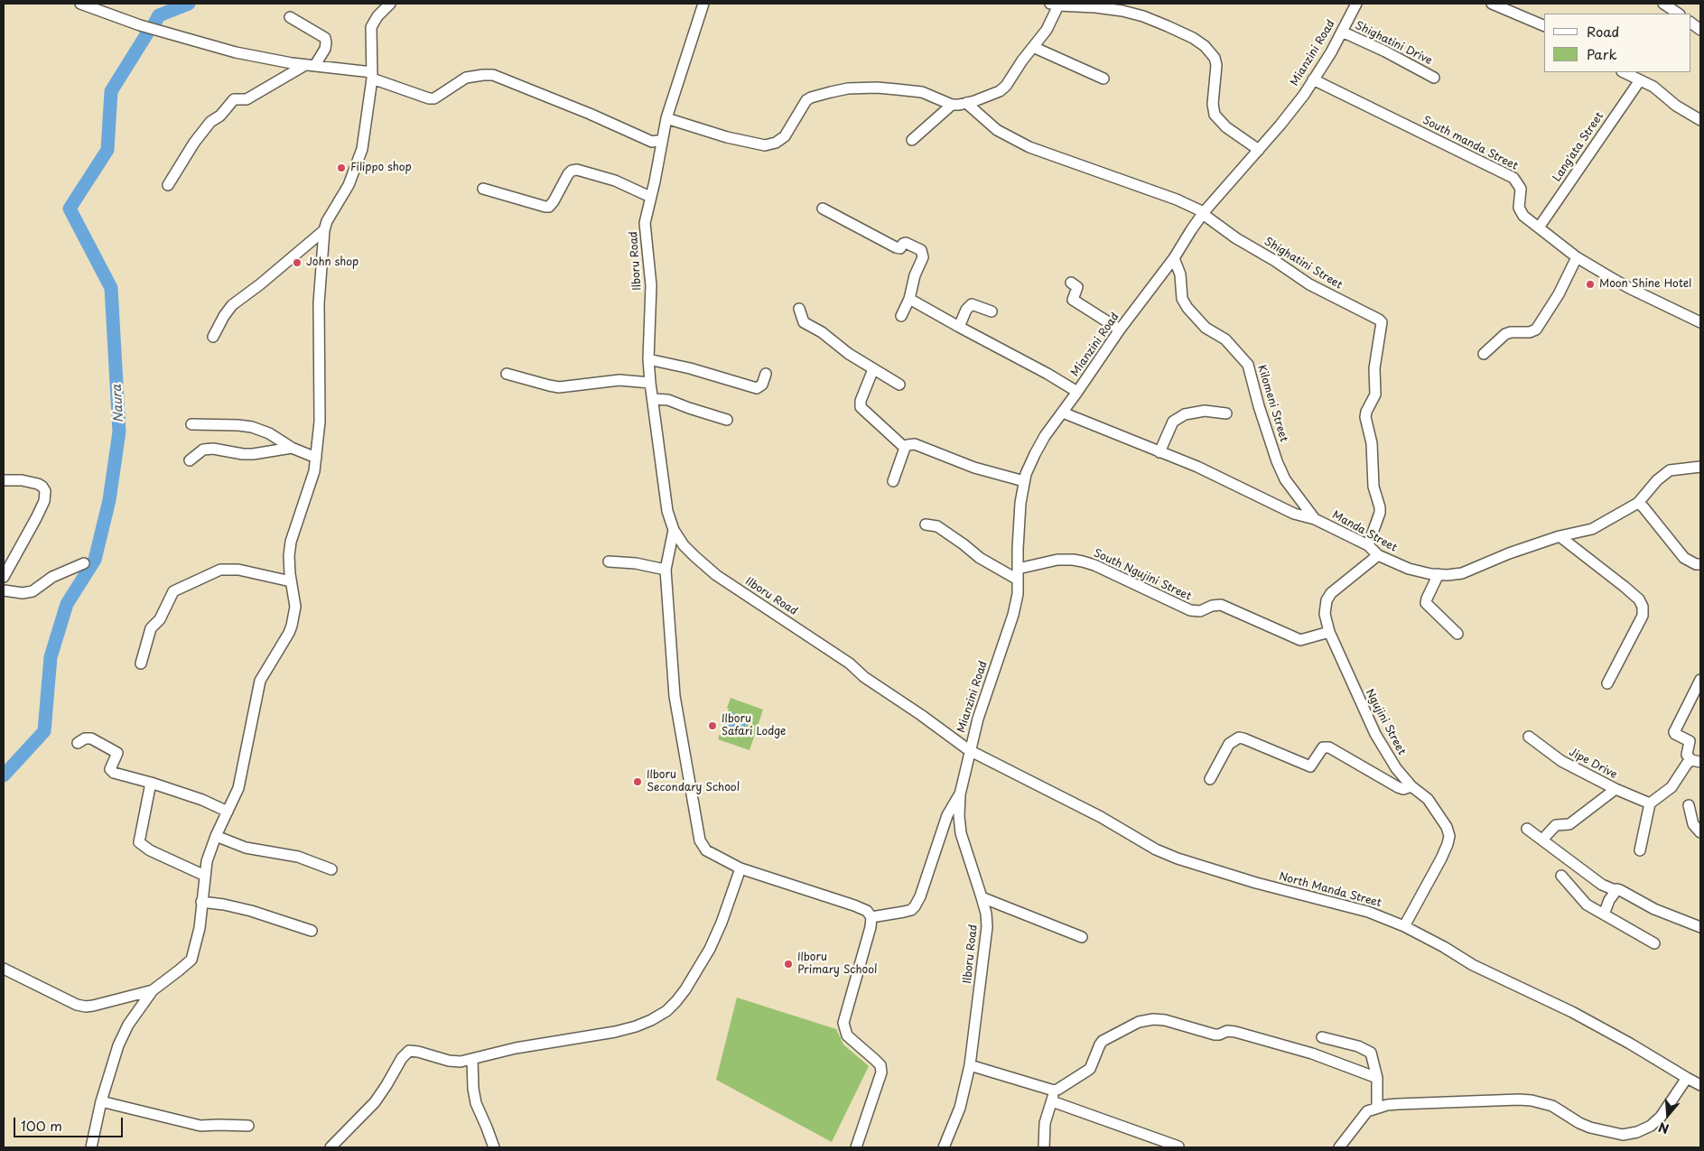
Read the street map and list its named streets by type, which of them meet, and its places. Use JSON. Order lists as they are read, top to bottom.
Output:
{
  "streets": {
    "street": [
      "Shighatini Drive",
      "Mianzini Road",
      "South manda Street",
      "Lang'ata Street",
      "Ilboru Road",
      "Shighatini Street",
      "Kilomeni Street",
      "Manda Street",
      "South Ngujini Street",
      "Ngujini Street",
      "Jipe Drive",
      "North Manda Street"
    ]
  },
  "crossings": [
    ["Shighatini Drive", "Mianzini Road"],
    ["Mianzini Road", "South manda Street"],
    ["Mianzini Road", "Ilboru Road"],
    ["Mianzini Road", "Shighatini Street"],
    ["Mianzini Road", "Kilomeni Street"],
    ["Mianzini Road", "Manda Street"],
    ["Mianzini Road", "South Ngujini Street"],
    ["Mianzini Road", "North Manda Street"],
    ["South manda Street", "Lang'ata Street"],
    ["Ilboru Road", "North Manda Street"],
    ["Shighatini Street", "Manda Street"],
    ["Kilomeni Street", "Manda Street"],
    ["Manda Street", "Ngujini Street"],
    ["South Ngujini Street", "Ngujini Street"],
    ["Ngujini Street", "North Manda Street"]
  ],
  "water": ["Naura"],
  "places": [
    "Filippo shop",
    "John shop",
    "Moon Shine Hotel",
    "Ilboru Safari Lodge",
    "Ilboru Secondary School",
    "Ilboru Primary School"
  ],
  "legend": ["Road", "Park"],
  "scale_bar": "100 m",
  "north": "bottom"
}
